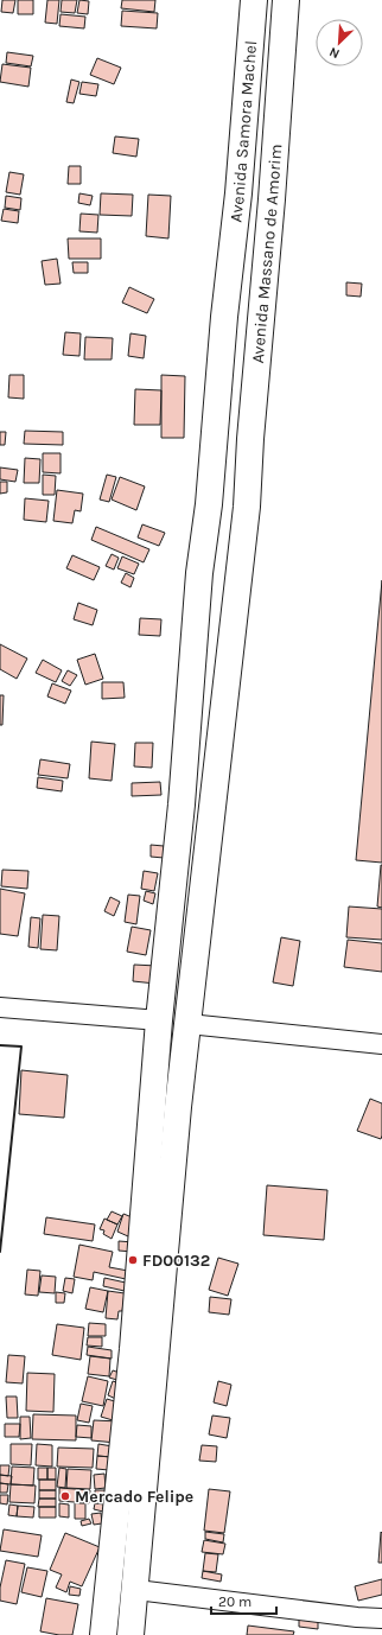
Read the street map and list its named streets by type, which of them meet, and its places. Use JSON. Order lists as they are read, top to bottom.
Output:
{
  "streets": {
    "highway": ["Avenida Samora Machel", "Avenida Massano de Amorim"]
  },
  "places": ["FD00132", "Mercado Felipe"],
  "scale_bar": "20 m",
  "north": "bottom left"
}
